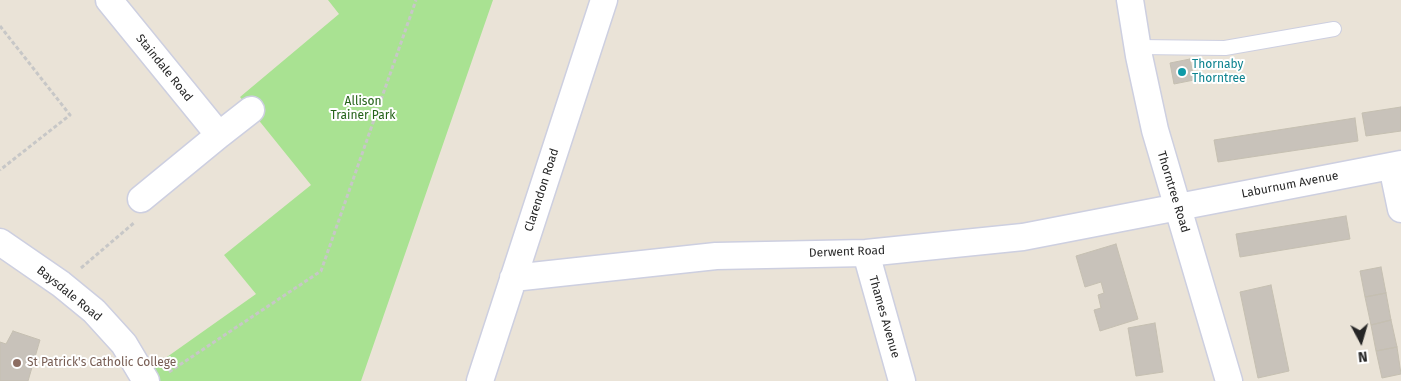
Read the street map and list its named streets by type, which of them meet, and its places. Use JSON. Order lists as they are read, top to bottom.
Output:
{
  "streets": {
    "street": [
      "Staindale Road",
      "Laburnum Avenue",
      "Clarendon Road",
      "Thorntree Road",
      "Derwent Road",
      "Baysdale Road",
      "Thames Avenue"
    ]
  },
  "crossings": [
    ["Laburnum Avenue", "Thorntree Road"],
    ["Laburnum Avenue", "Derwent Road"],
    ["Clarendon Road", "Derwent Road"],
    ["Thorntree Road", "Derwent Road"],
    ["Derwent Road", "Thames Avenue"]
  ],
  "parks": ["Allison Trainer Park"],
  "places": ["Thornaby Thorntree", "St Patrick's Catholic College"],
  "north": "bottom"
}
